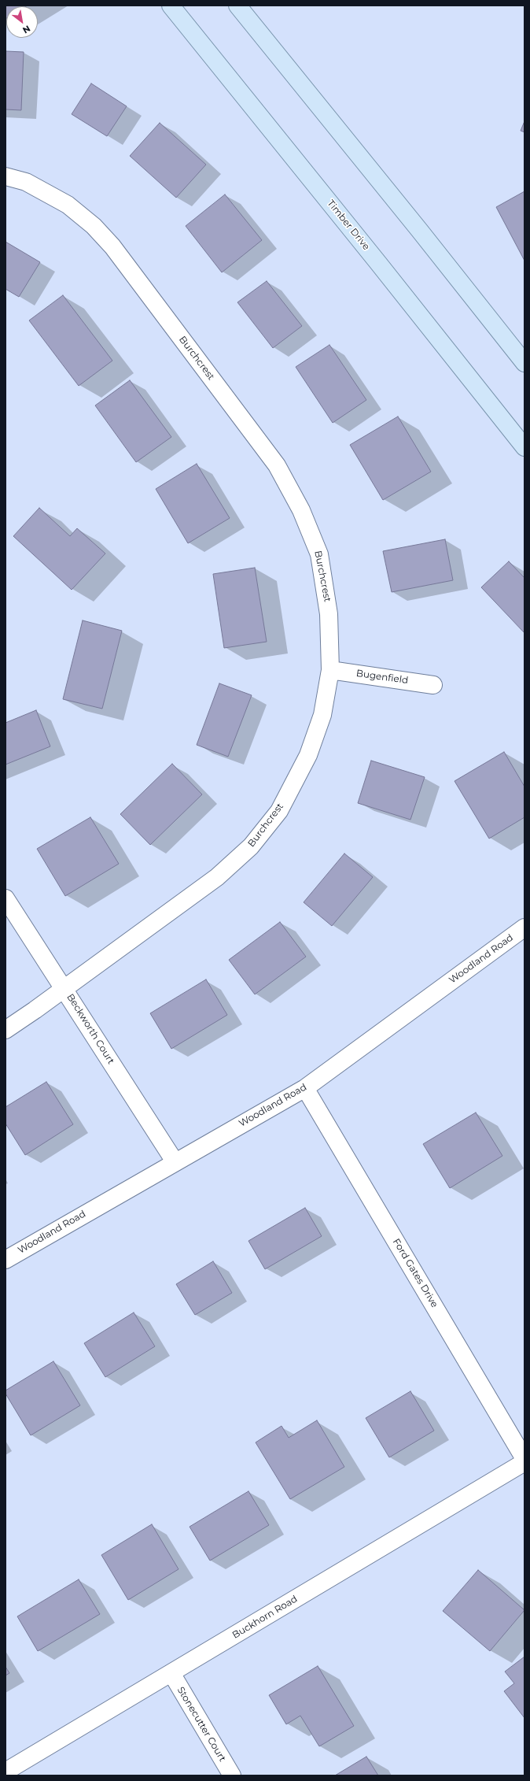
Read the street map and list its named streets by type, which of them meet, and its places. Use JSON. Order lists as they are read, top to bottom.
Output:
{
  "streets": {
    "main road": ["Timber Drive"],
    "street": [
      "Burchcrest",
      "Bugenfield",
      "Woodland Road",
      "Beckworth Court",
      "Ford Gates Drive",
      "Buckhorn Road",
      "Stonecutter Court"
    ]
  },
  "crossings": [
    ["Burchcrest", "Bugenfield"],
    ["Burchcrest", "Beckworth Court"],
    ["Woodland Road", "Beckworth Court"],
    ["Woodland Road", "Ford Gates Drive"],
    ["Buckhorn Road", "Stonecutter Court"]
  ],
  "north": "bottom right"
}
